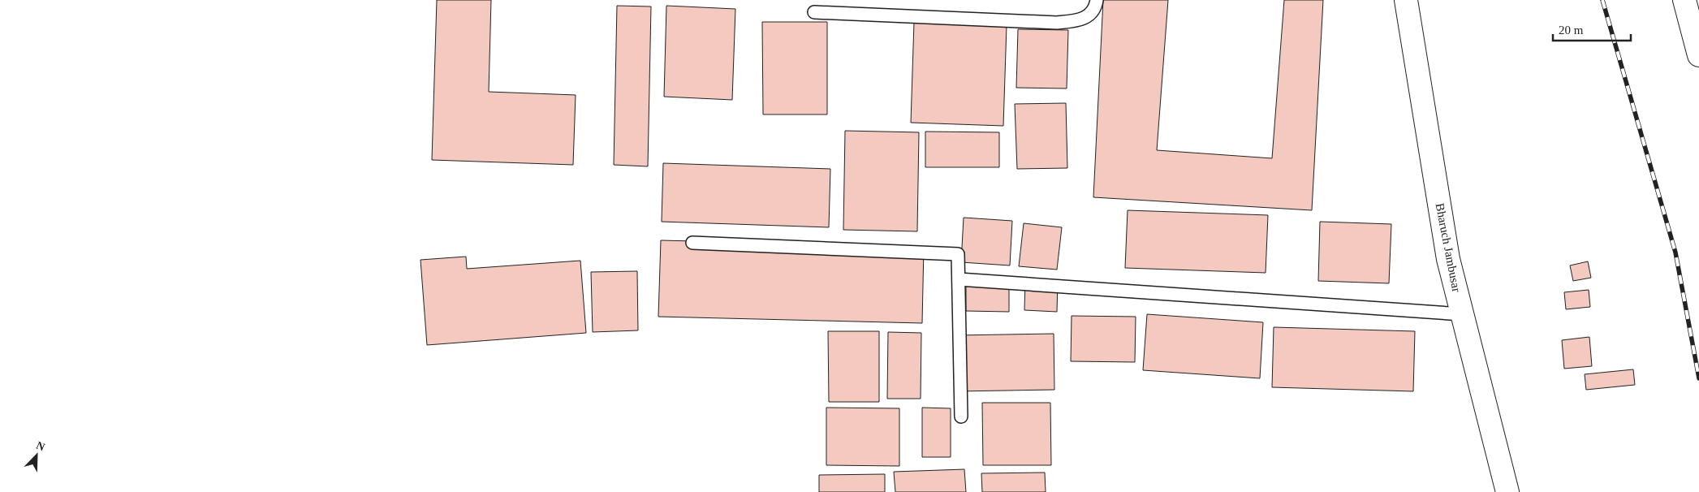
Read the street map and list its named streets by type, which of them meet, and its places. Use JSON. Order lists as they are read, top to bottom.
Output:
{
  "streets": {
    "main road": ["Bharuch Jambusar"]
  },
  "scale_bar": "20 m",
  "north": "top right"
}
